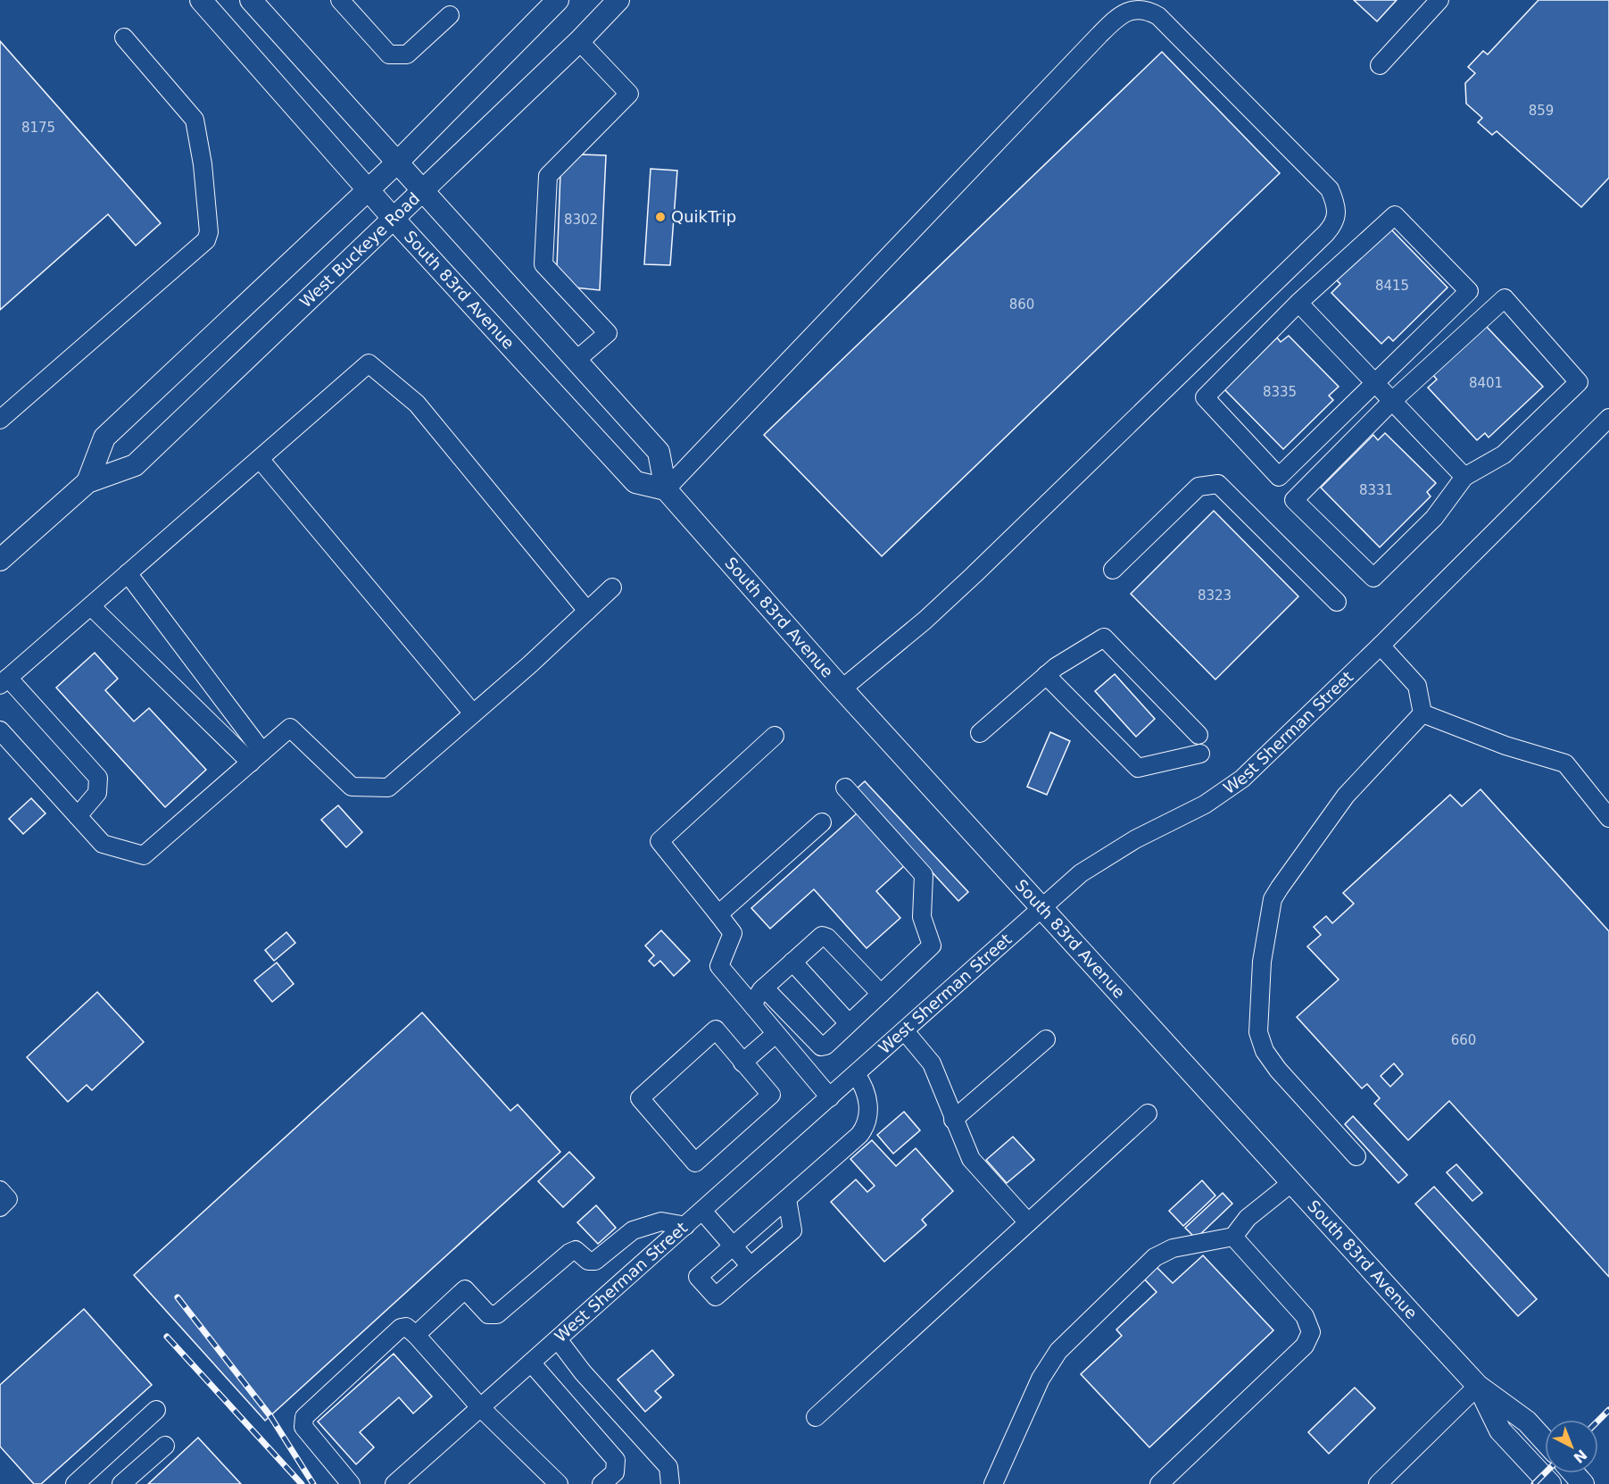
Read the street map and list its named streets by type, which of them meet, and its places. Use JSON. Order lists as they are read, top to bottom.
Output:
{
  "streets": {
    "main road": ["West Buckeye Road", "South 83rd Avenue"],
    "street": ["West Sherman Street"]
  },
  "crossings": [
    ["West Buckeye Road", "South 83rd Avenue"],
    ["South 83rd Avenue", "West Sherman Street"]
  ],
  "places": ["QuikTrip"],
  "house_numbers": [
    "859",
    "8175",
    "8302",
    "8415",
    "860",
    "8401",
    "8335",
    "8331",
    "8323",
    "660"
  ],
  "north": "bottom right"
}
